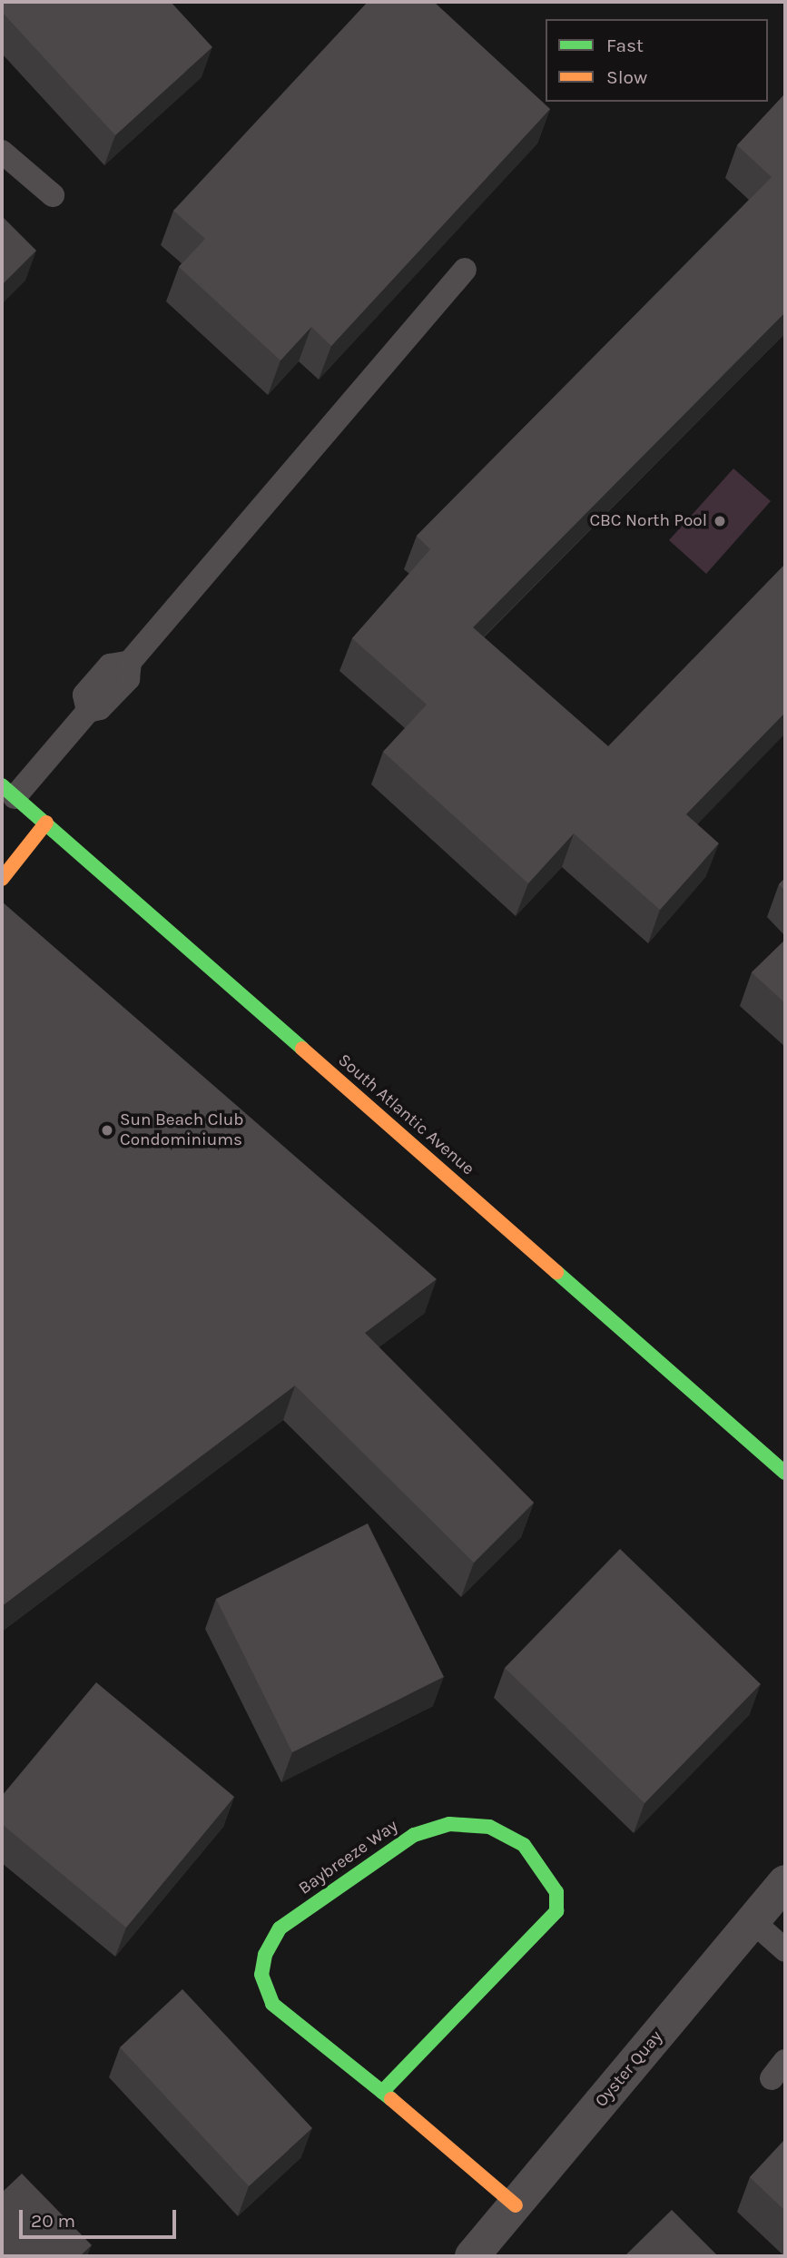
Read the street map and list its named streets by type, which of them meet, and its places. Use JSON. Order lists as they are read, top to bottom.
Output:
{
  "streets": {
    "street": ["South Atlantic Avenue", "Baybreeze Way", "Oyster Quay"]
  },
  "crossings": [
    ["Baybreeze Way", "Oyster Quay"]
  ],
  "places": ["CBC North Pool", "Sun Beach Club Condominiums"],
  "legend": ["Fast", "Slow"],
  "scale_bar": "20 m"
}
